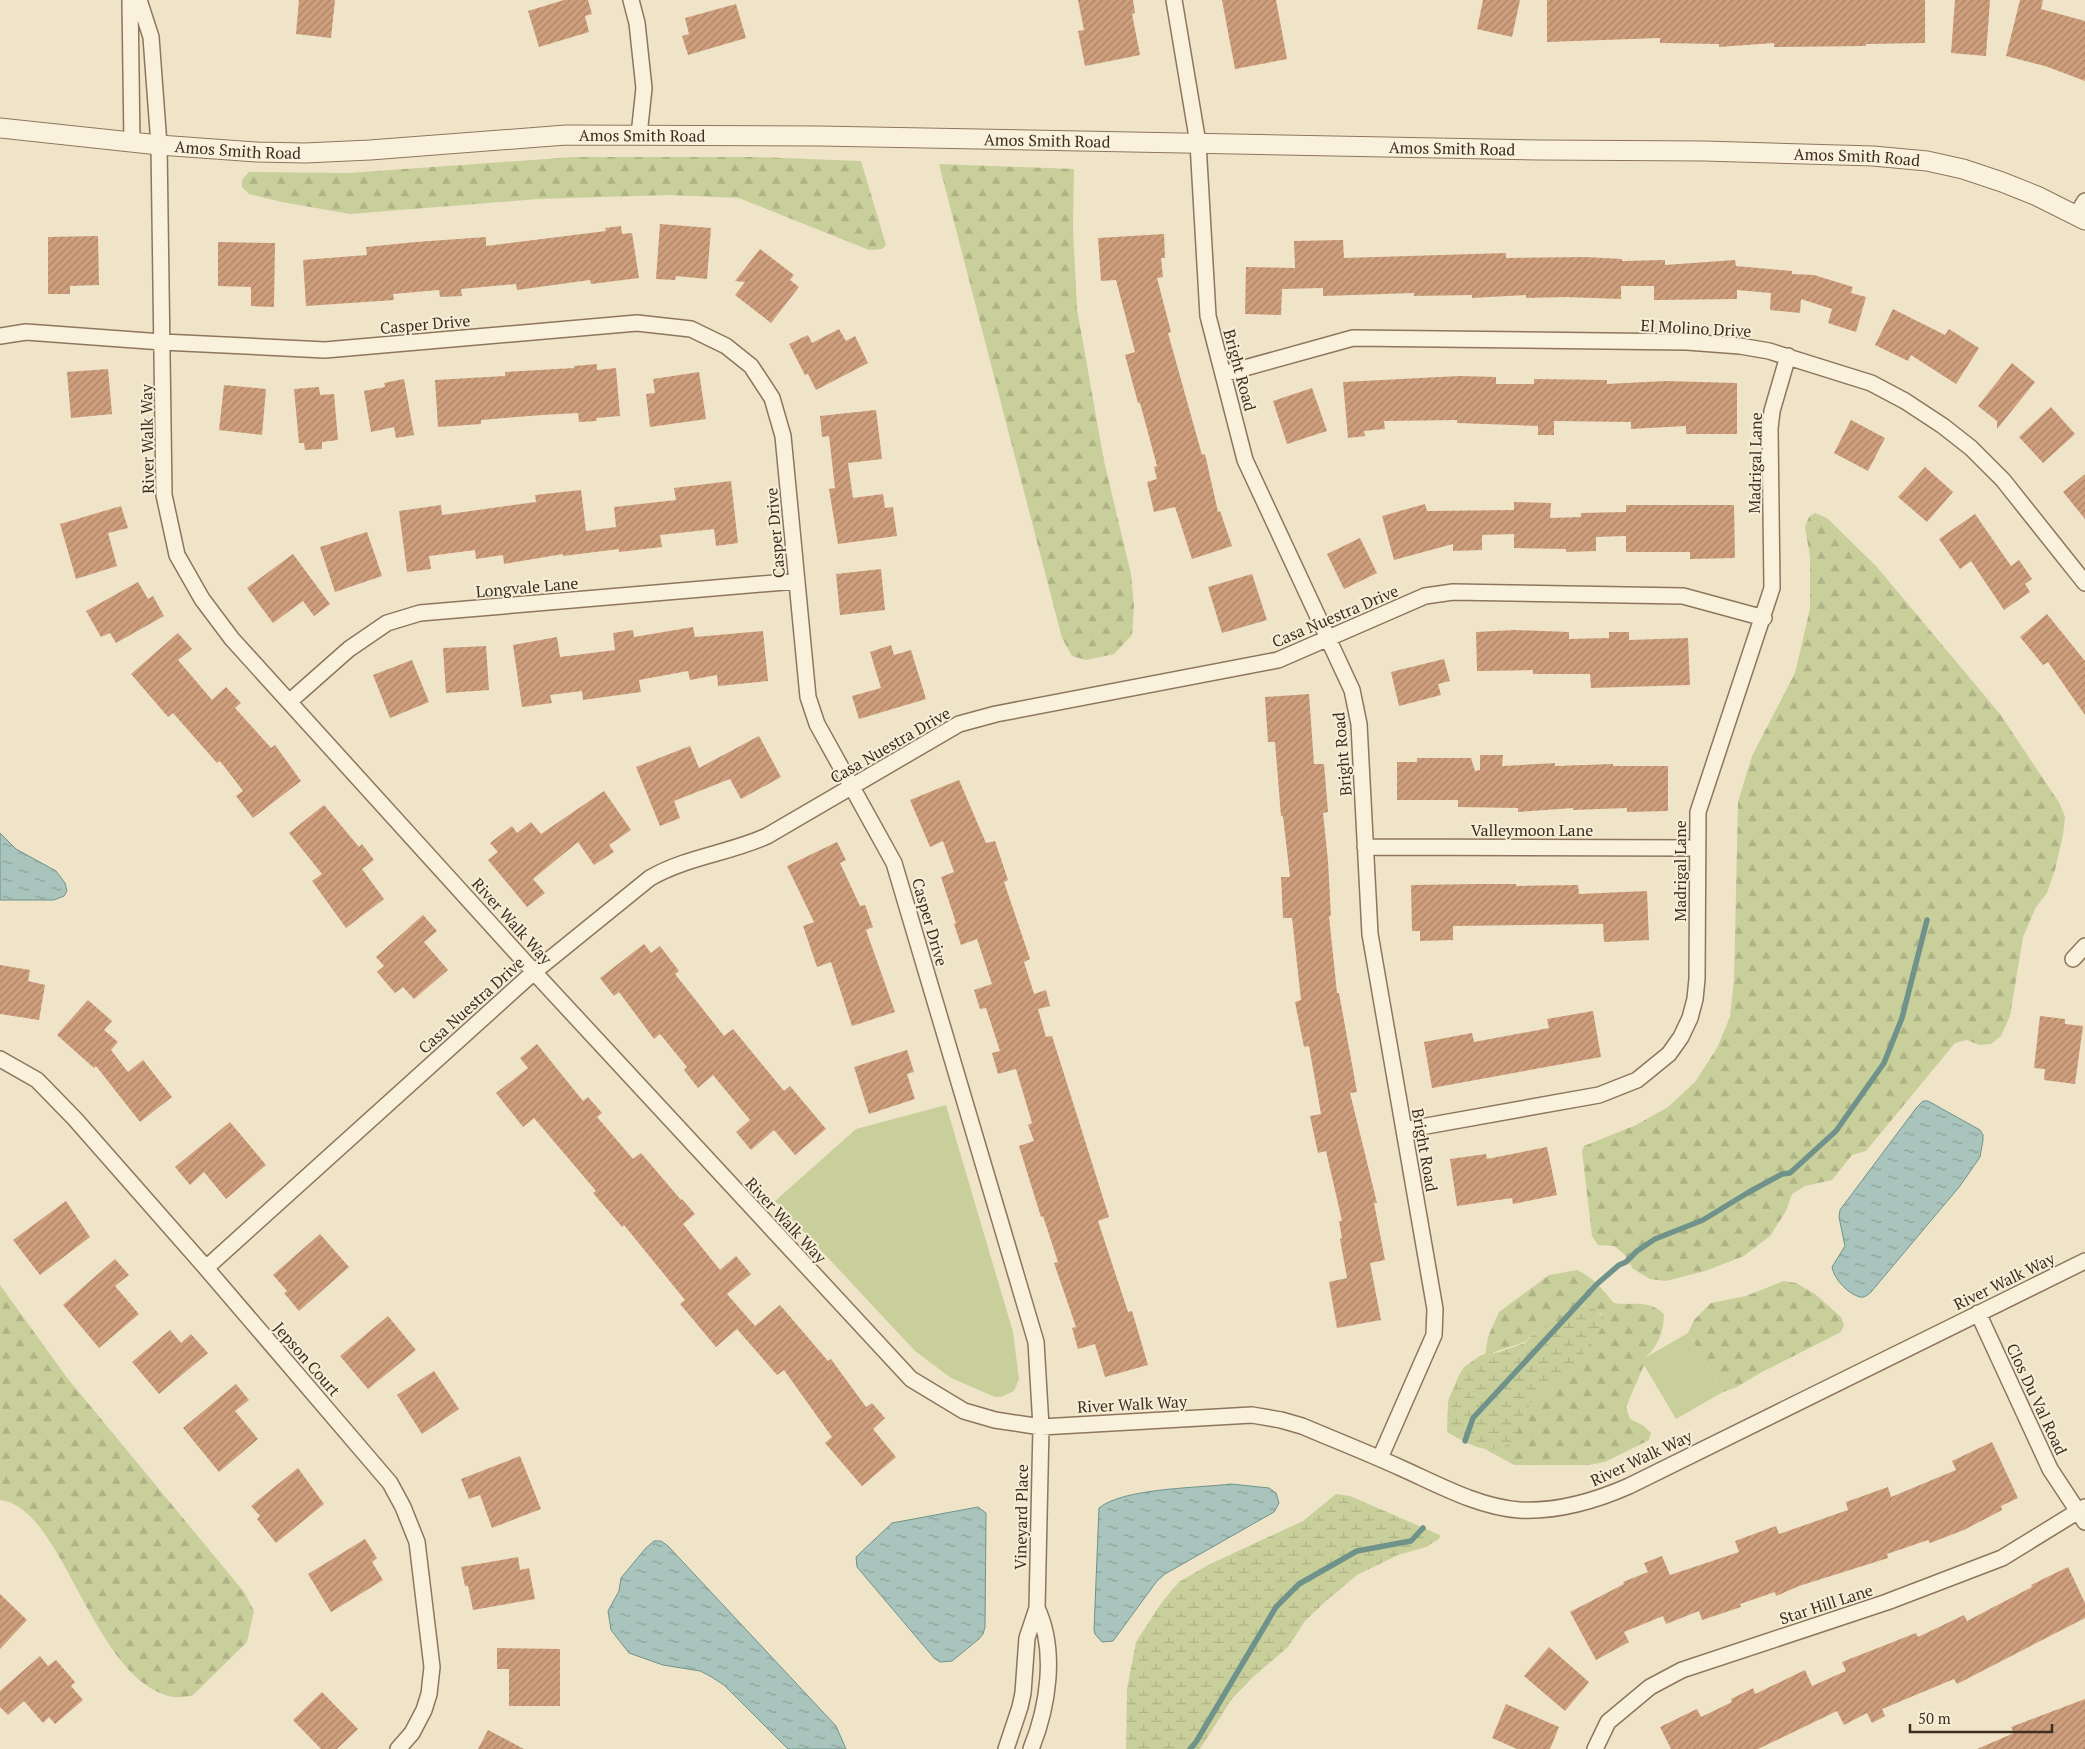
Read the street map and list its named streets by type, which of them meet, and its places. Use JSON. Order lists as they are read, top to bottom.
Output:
{
  "streets": {
    "street": [
      "Amos Smith Road",
      "Casper Drive",
      "El Molino Drive",
      "Bright Road",
      "River Walk Way",
      "Madrigal Lane",
      "Longvale Lane",
      "Casa Nuestra Drive",
      "Valleymoon Lane",
      "Jepson Court",
      "Clos Du Val Road",
      "Vineyard Place",
      "Star Hill Lane"
    ]
  },
  "crossings": [
    ["Amos Smith Road", "Bright Road"],
    ["Amos Smith Road", "River Walk Way"],
    ["Casper Drive", "River Walk Way"],
    ["Casper Drive", "Longvale Lane"],
    ["Casper Drive", "Casa Nuestra Drive"],
    ["Casper Drive", "Vineyard Place"],
    ["El Molino Drive", "Bright Road"],
    ["El Molino Drive", "Madrigal Lane"],
    ["Bright Road", "River Walk Way"],
    ["Bright Road", "Madrigal Lane"],
    ["Bright Road", "Casa Nuestra Drive"],
    ["Bright Road", "Valleymoon Lane"],
    ["River Walk Way", "Longvale Lane"],
    ["River Walk Way", "Casa Nuestra Drive"],
    ["River Walk Way", "Clos Du Val Road"],
    ["River Walk Way", "Vineyard Place"],
    ["Madrigal Lane", "Casa Nuestra Drive"],
    ["Madrigal Lane", "Valleymoon Lane"],
    ["Casa Nuestra Drive", "Jepson Court"],
    ["Clos Du Val Road", "Star Hill Lane"]
  ],
  "scale_bar": "50 m"
}
